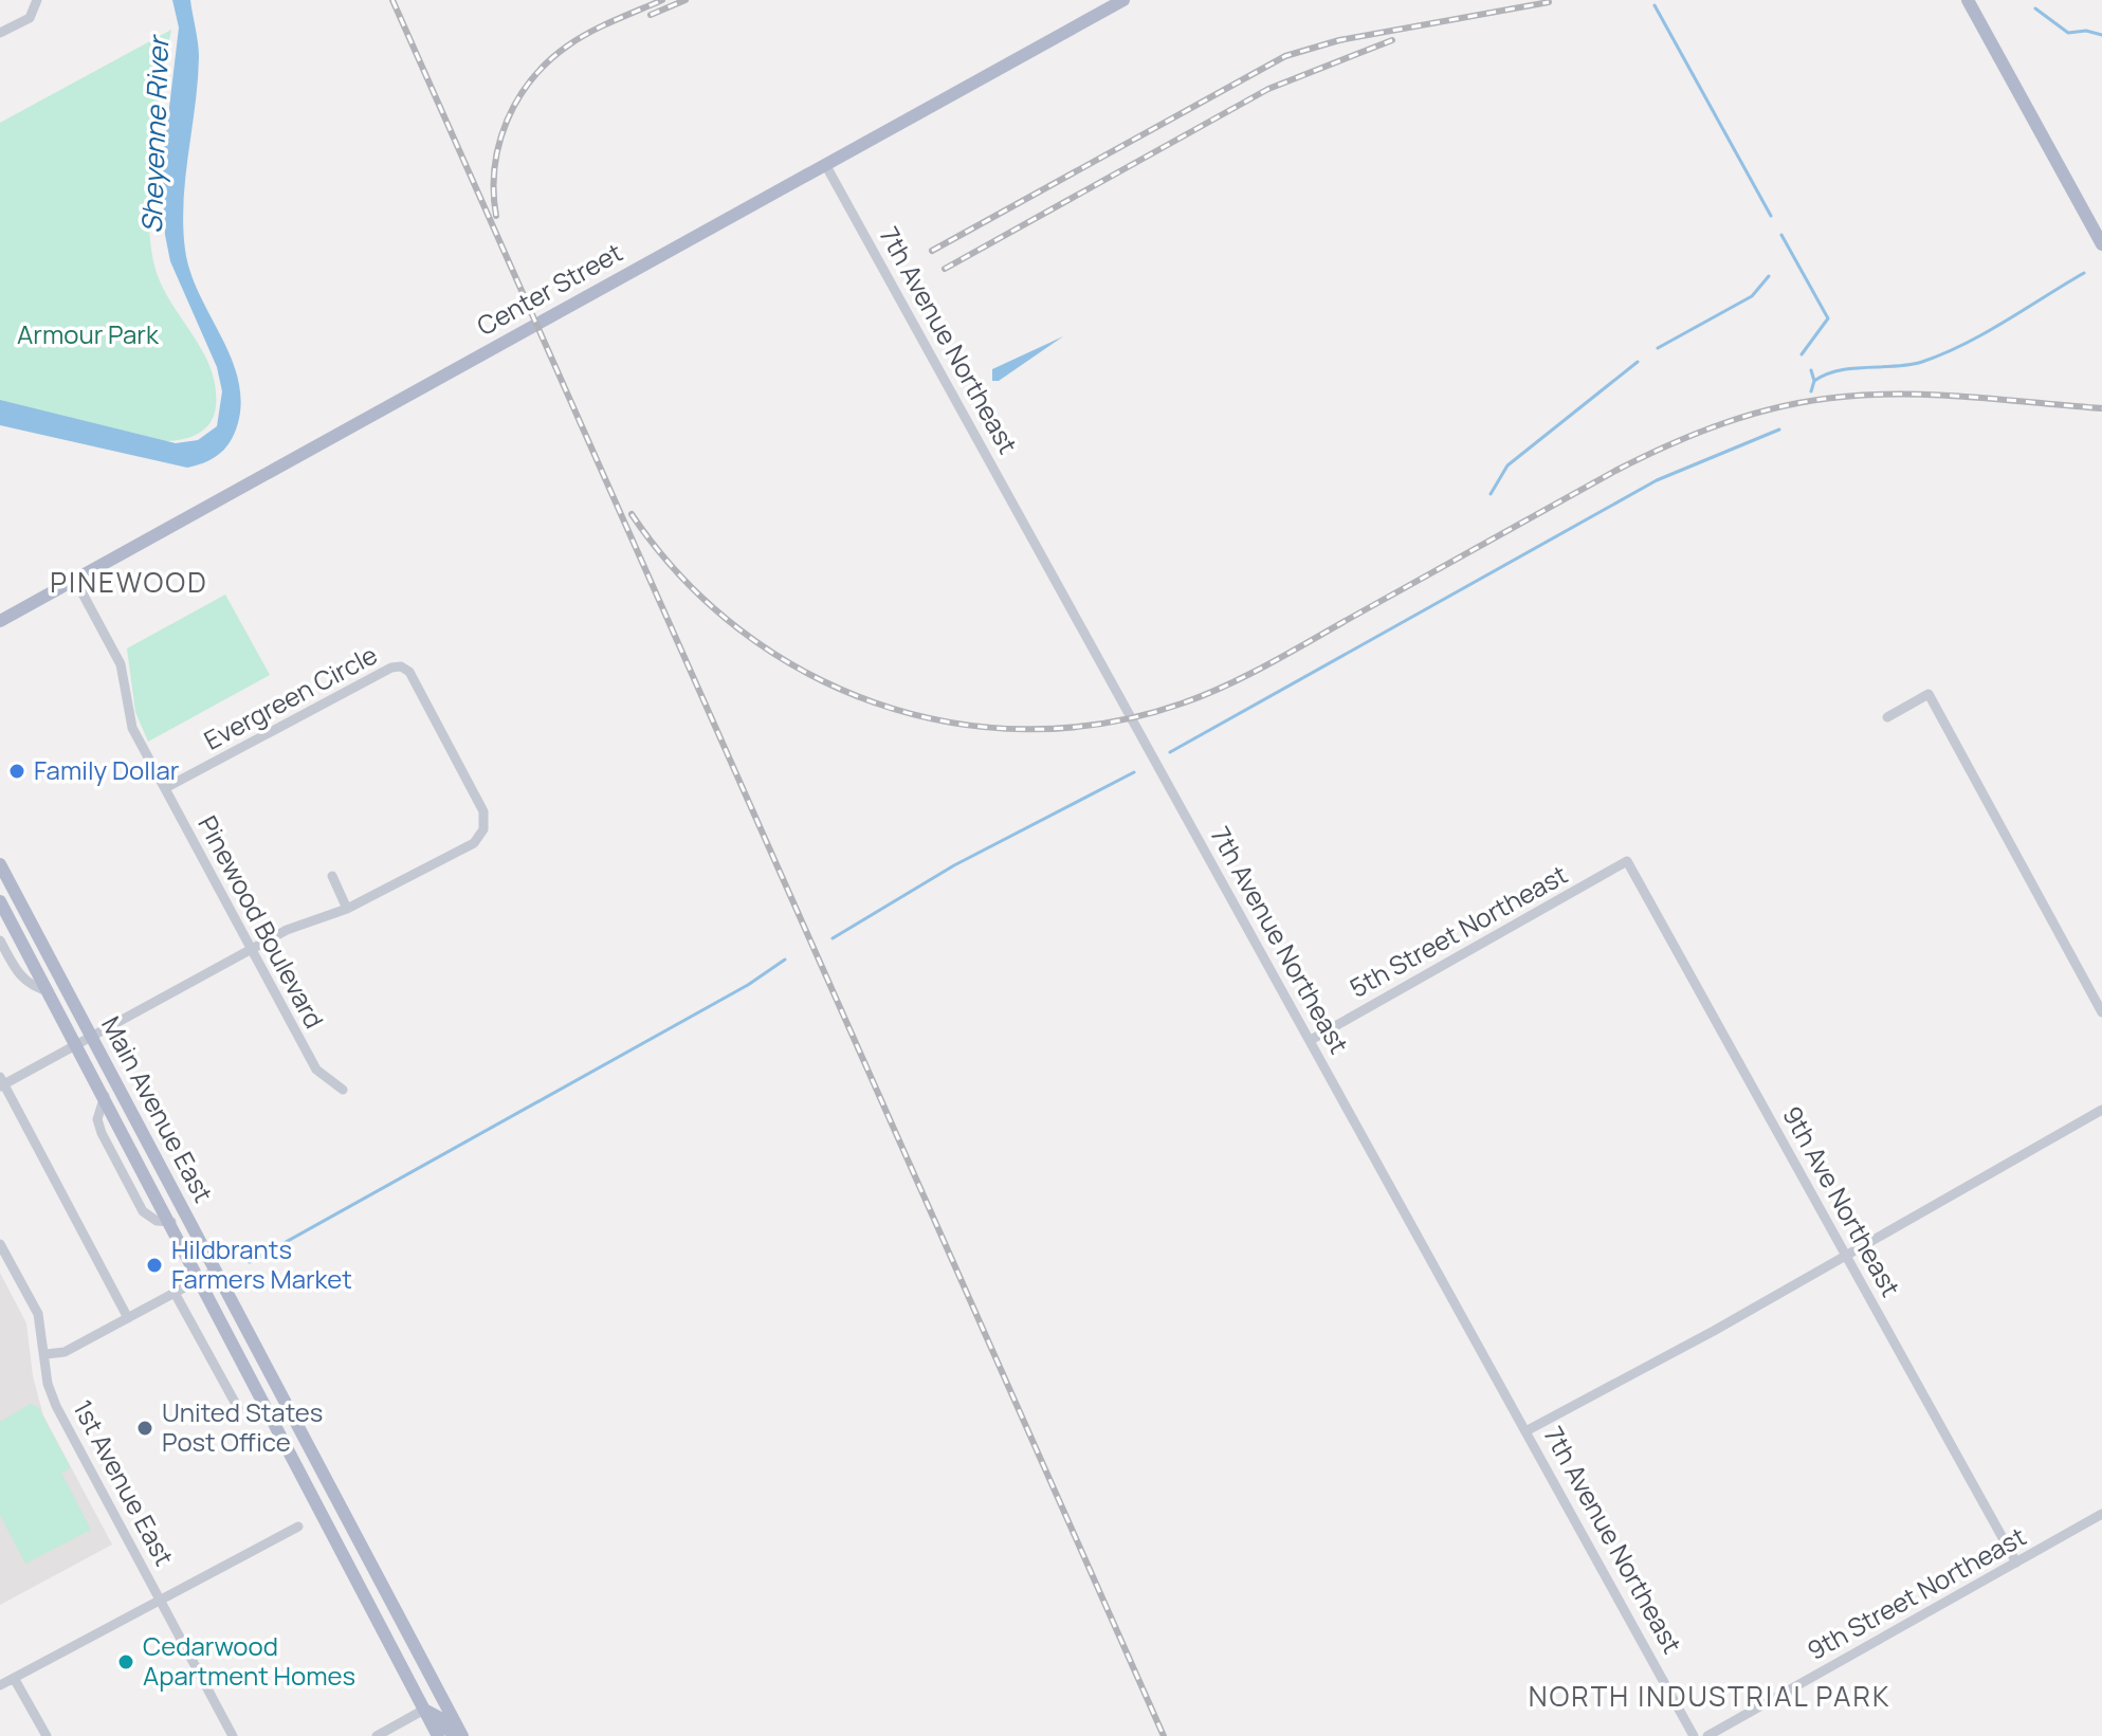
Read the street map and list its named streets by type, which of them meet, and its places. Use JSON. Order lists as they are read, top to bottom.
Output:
{
  "streets": {
    "main road": ["Center Street", "Main Avenue East"],
    "street": [
      "7th Avenue Northeast",
      "Evergreen Circle",
      "Pinewood Boulevard",
      "5th Street Northeast",
      "9th Ave Northeast",
      "1st Avenue East",
      "9th Street Northeast"
    ]
  },
  "crossings": [
    ["Center Street", "7th Avenue Northeast"],
    ["Center Street", "Pinewood Boulevard"],
    ["7th Avenue Northeast", "5th Street Northeast"],
    ["Evergreen Circle", "Pinewood Boulevard"],
    ["Evergreen Circle", "Main Avenue East"],
    ["5th Street Northeast", "9th Ave Northeast"],
    ["9th Ave Northeast", "9th Street Northeast"]
  ],
  "districts": ["PINEWOOD", "NORTH INDUSTRIAL PARK"],
  "water": ["Sheyenne River"],
  "parks": ["Armour Park"],
  "places": [
    "Family Dollar",
    "Hildbrants Farmers Market",
    "United States Post Office",
    "Cedarwood Apartment Homes"
  ]
}
